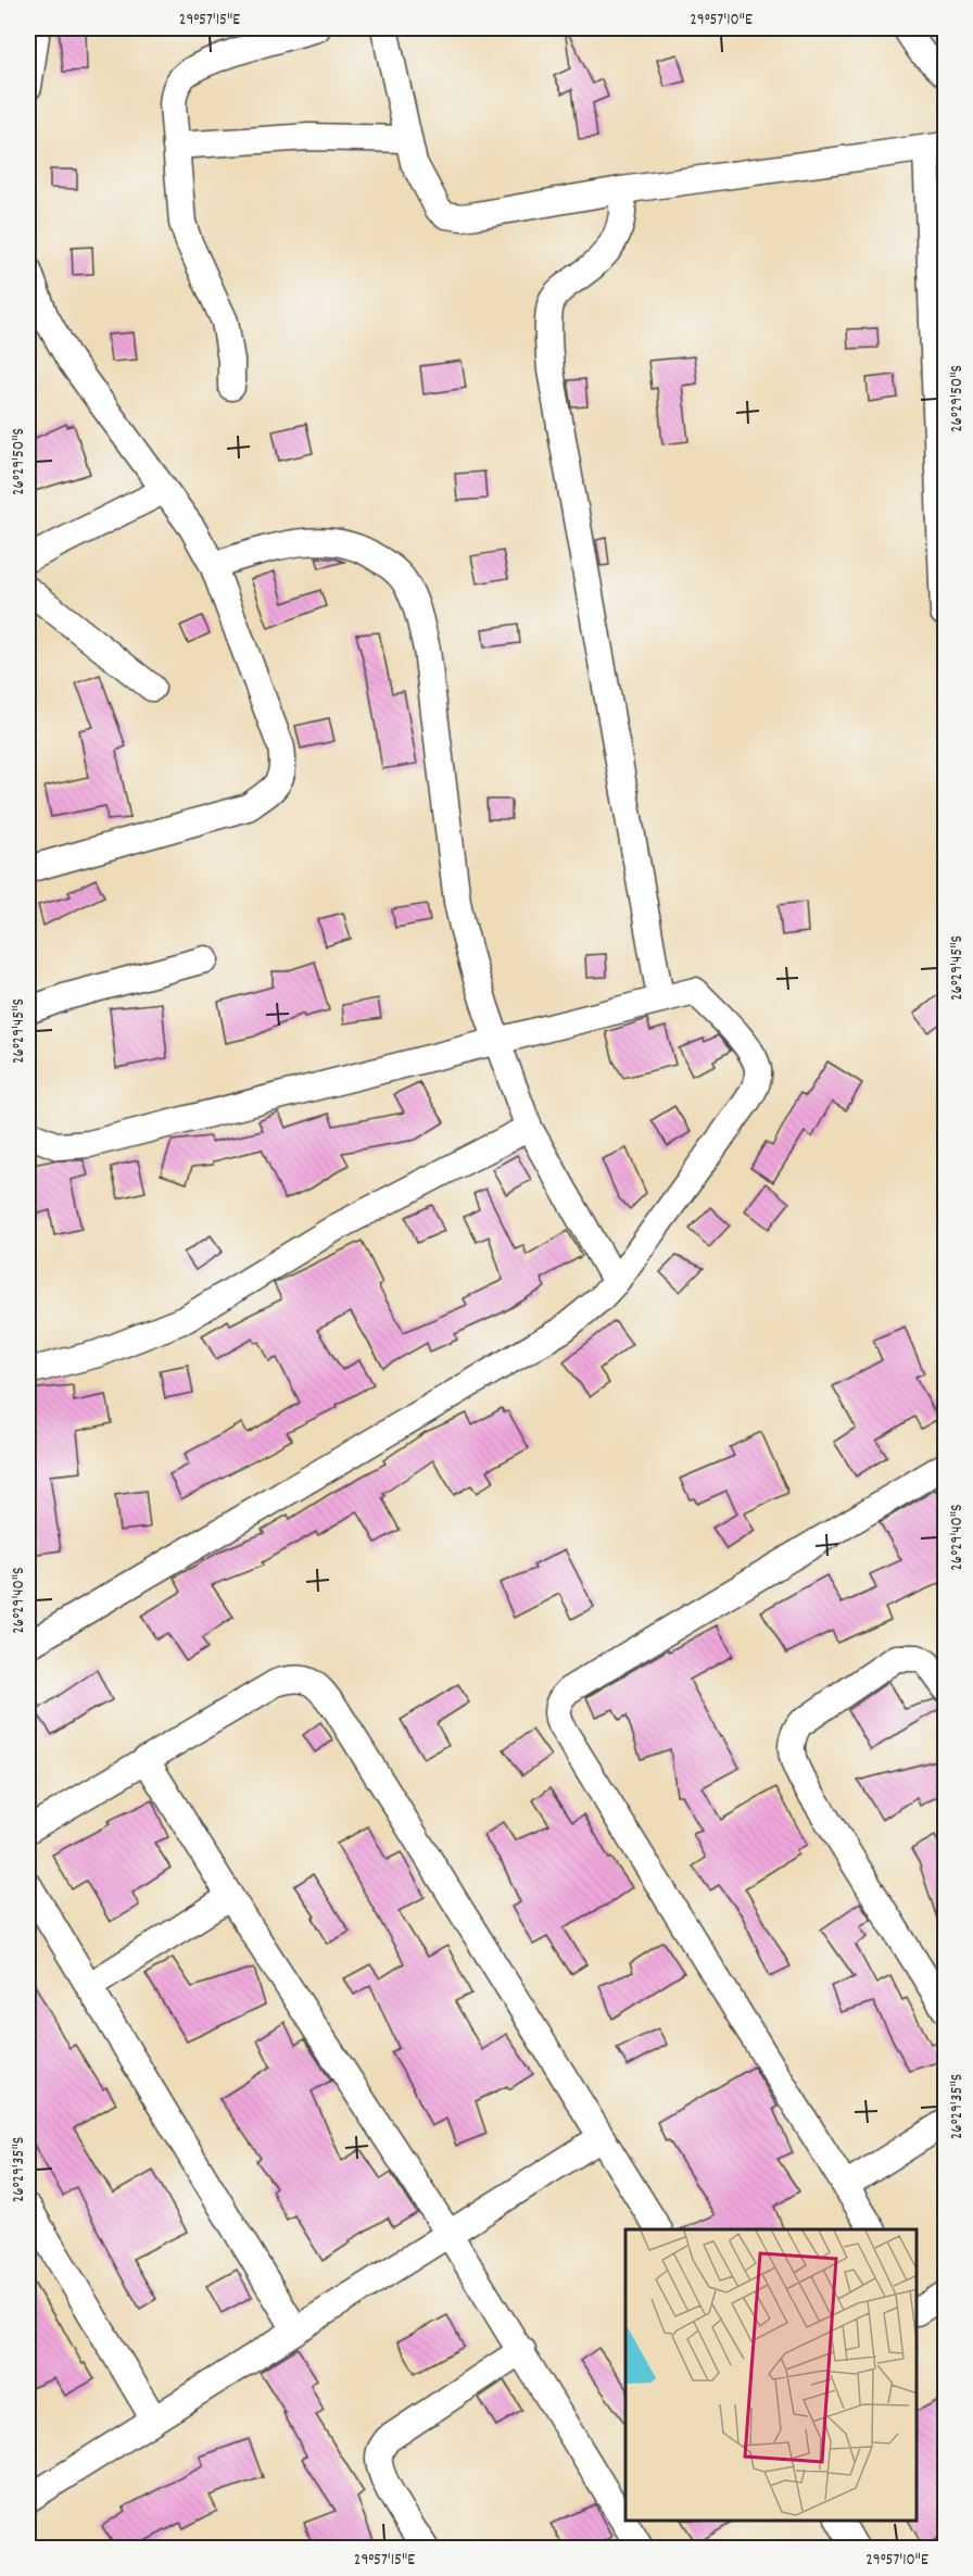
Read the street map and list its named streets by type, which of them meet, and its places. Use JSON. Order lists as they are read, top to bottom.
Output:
{
  "coordinates": [
    "29°57'15\"E",
    "29°57'10\"E",
    "26°29'50\"S",
    "26°29'45\"S",
    "26°29'40\"S",
    "26°29'35\"S"
  ]
}
